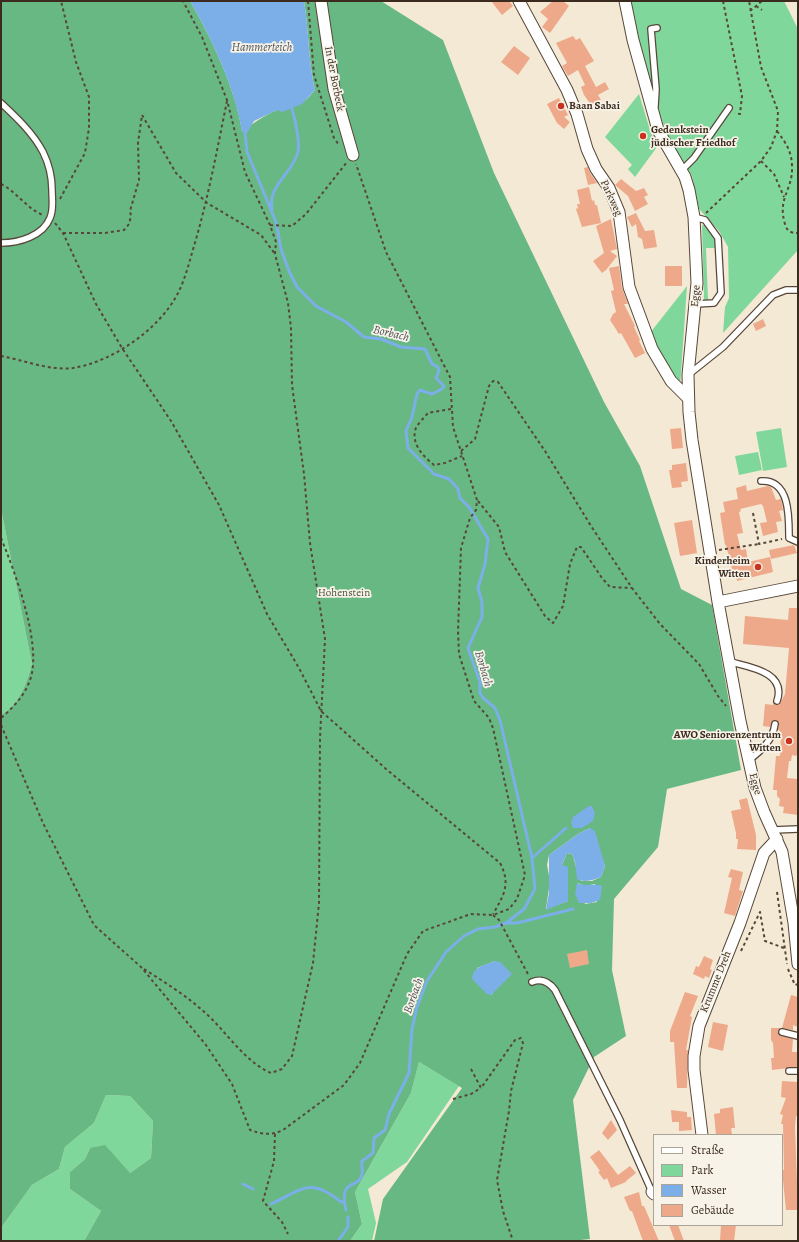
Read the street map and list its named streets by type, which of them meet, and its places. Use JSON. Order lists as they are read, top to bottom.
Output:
{
  "streets": {
    "street": [
      "In der Borbeck",
      "Parkweg",
      "Egge",
      "Krumme Dreh"
    ]
  },
  "crossings": [
    ["Parkweg", "Egge"],
    ["Egge", "Krumme Dreh"]
  ],
  "water": ["Hammerteich", "Borbach"],
  "parks": ["Hohenstein"],
  "places": [
    "Baan Sabai",
    "Gedenkstein jüdischer Friedhof",
    "Kinderheim Witten",
    "AWO Seniorenzentrum Witten"
  ],
  "legend": [
    "Straße",
    "Park",
    "Wasser",
    "Gebäude"
  ]
}
